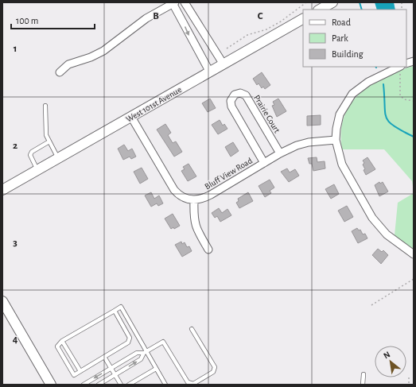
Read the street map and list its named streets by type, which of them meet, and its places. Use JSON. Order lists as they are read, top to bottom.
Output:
{
  "streets": {
    "street": ["West 101st Avenue", "Prairie Court", "Bluff View Road"]
  },
  "crossings": [
    ["Prairie Court", "Bluff View Road"]
  ],
  "legend": ["Road", "Park", "Building"],
  "scale_bar": "100 m",
  "north": "top left",
  "grid": {
    "columns": ["B", "C"],
    "rows": [
      "1",
      "2",
      "3",
      "4"
    ]
  }
}
